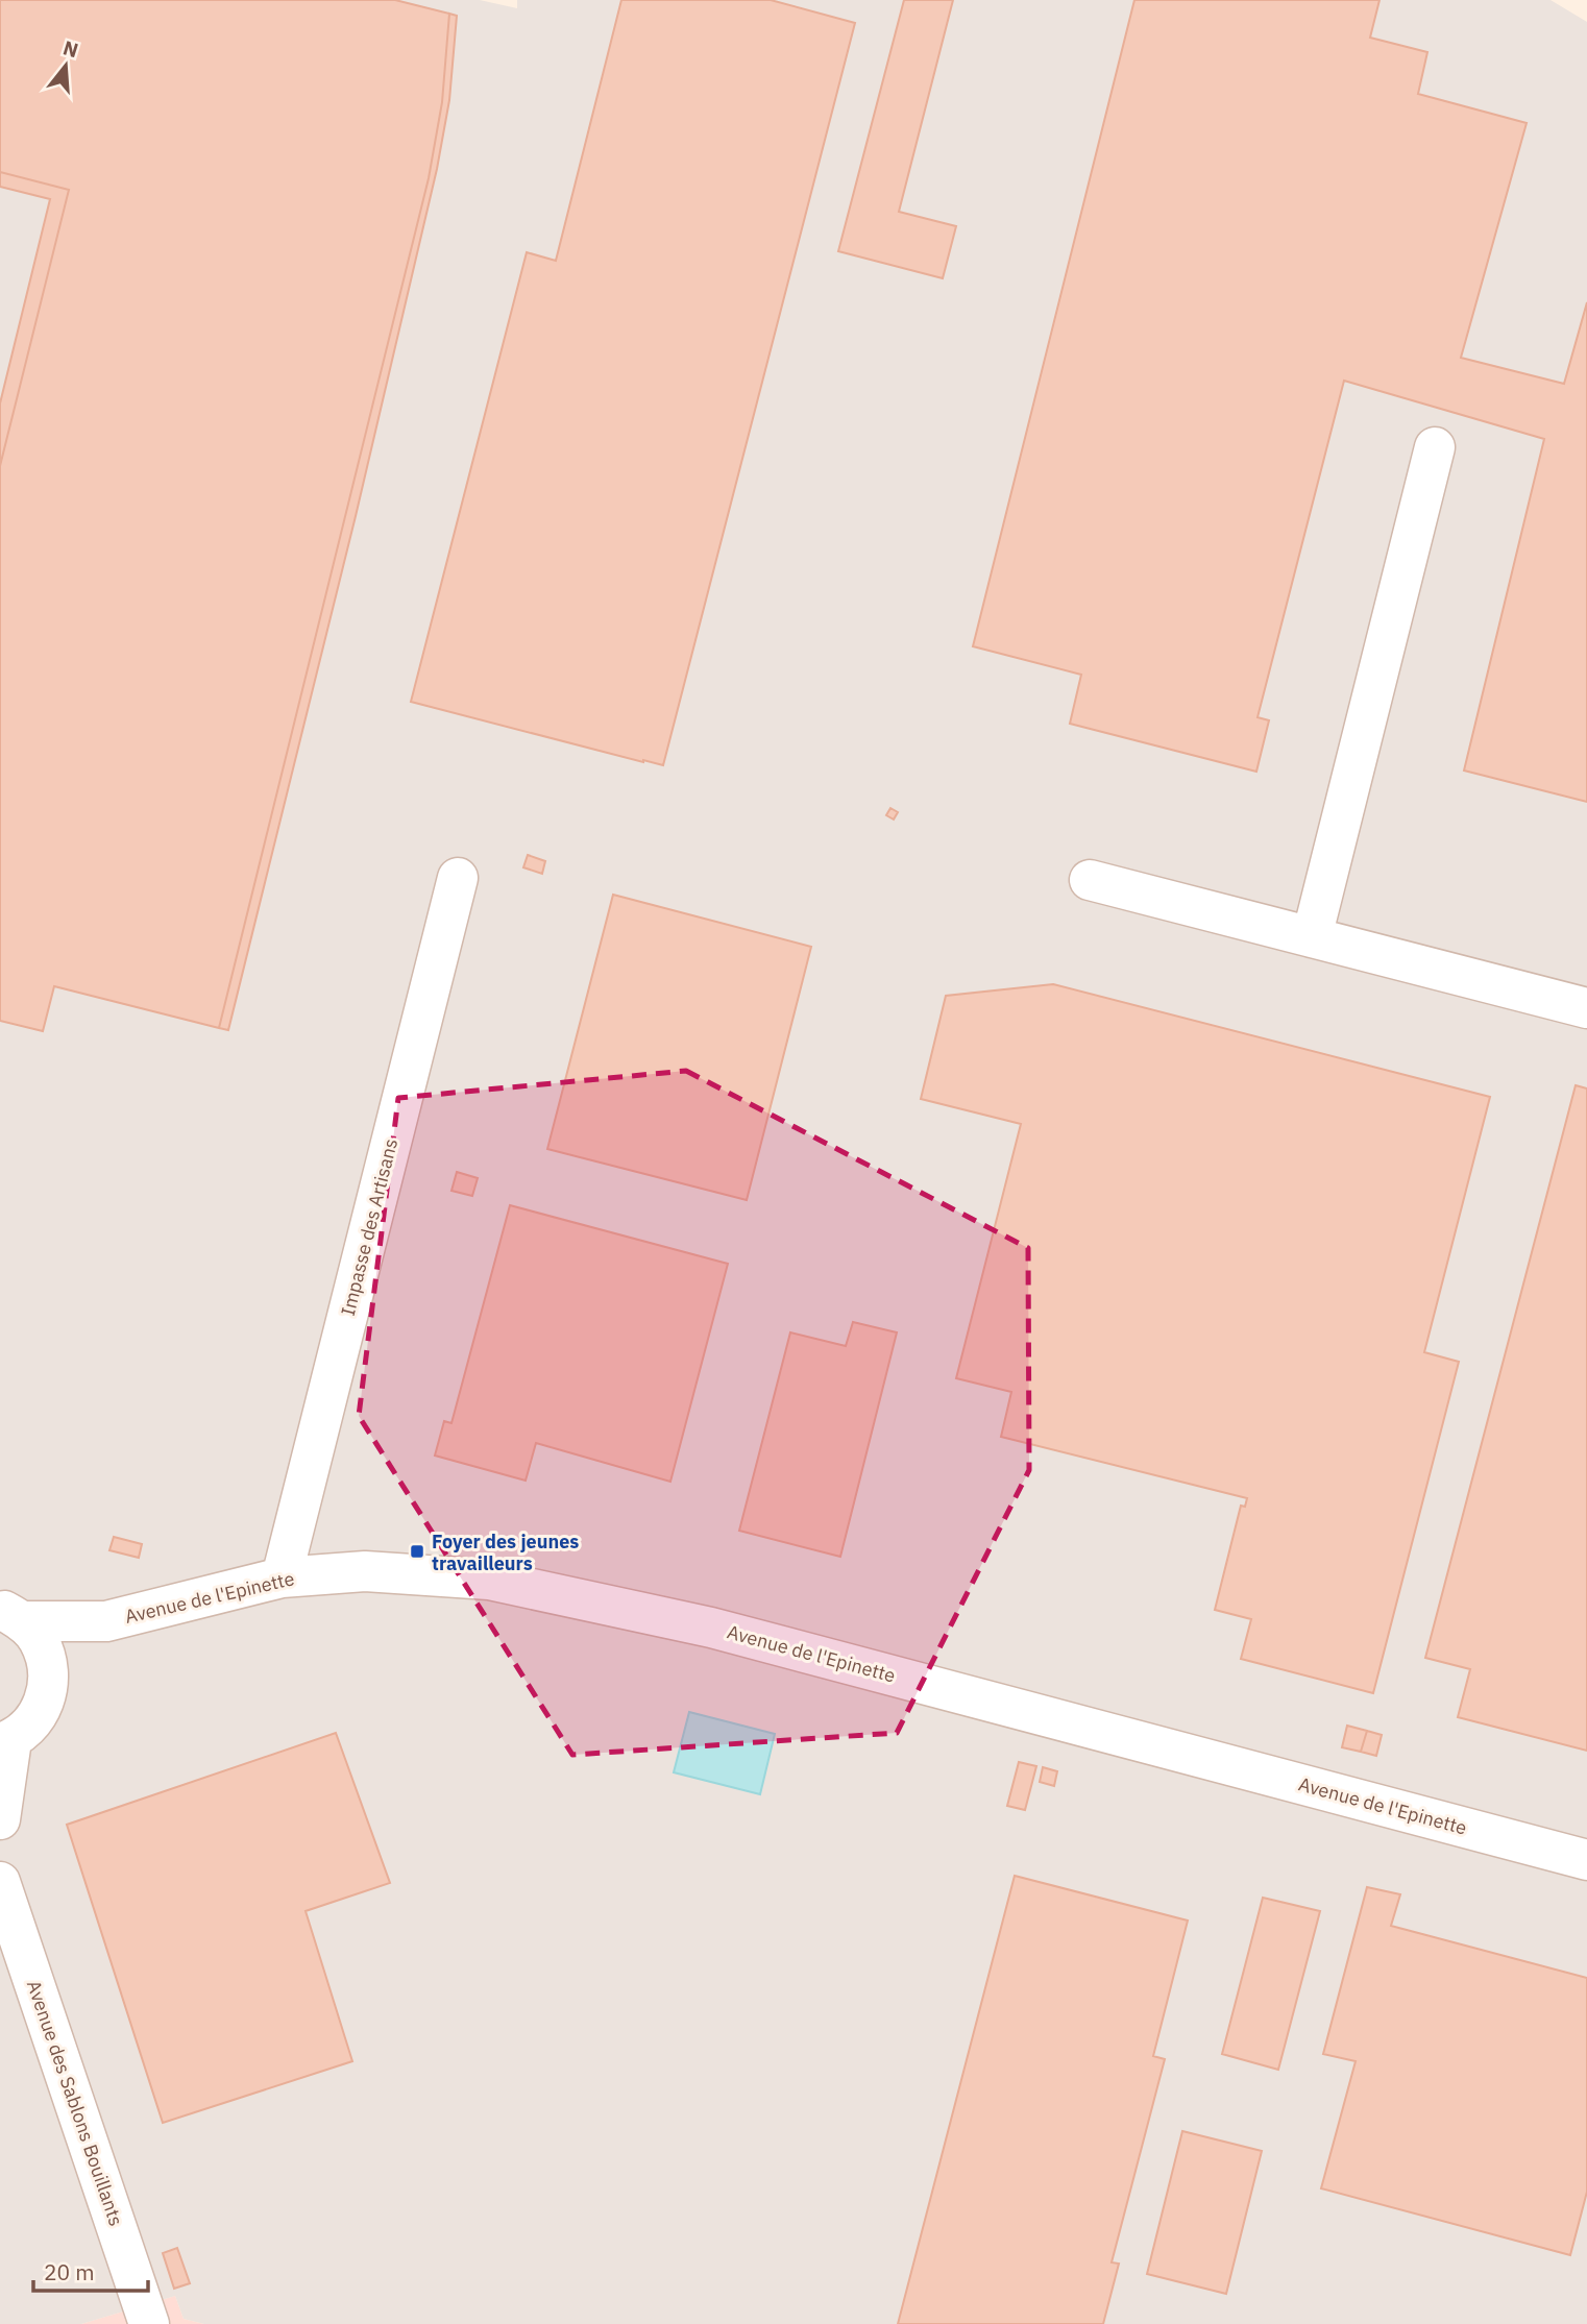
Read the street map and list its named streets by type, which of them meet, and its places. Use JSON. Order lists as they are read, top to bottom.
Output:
{
  "streets": {
    "street": ["Impasse des Artisans", "Avenue de l'Epinette", "Avenue des Sablons Bouillants"]
  },
  "crossings": [
    ["Impasse des Artisans", "Avenue de l'Epinette"]
  ],
  "places": {
    "transit": ["Foyer des jeunes travailleurs"]
  },
  "scale_bar": "20 m",
  "north": "top"
}
